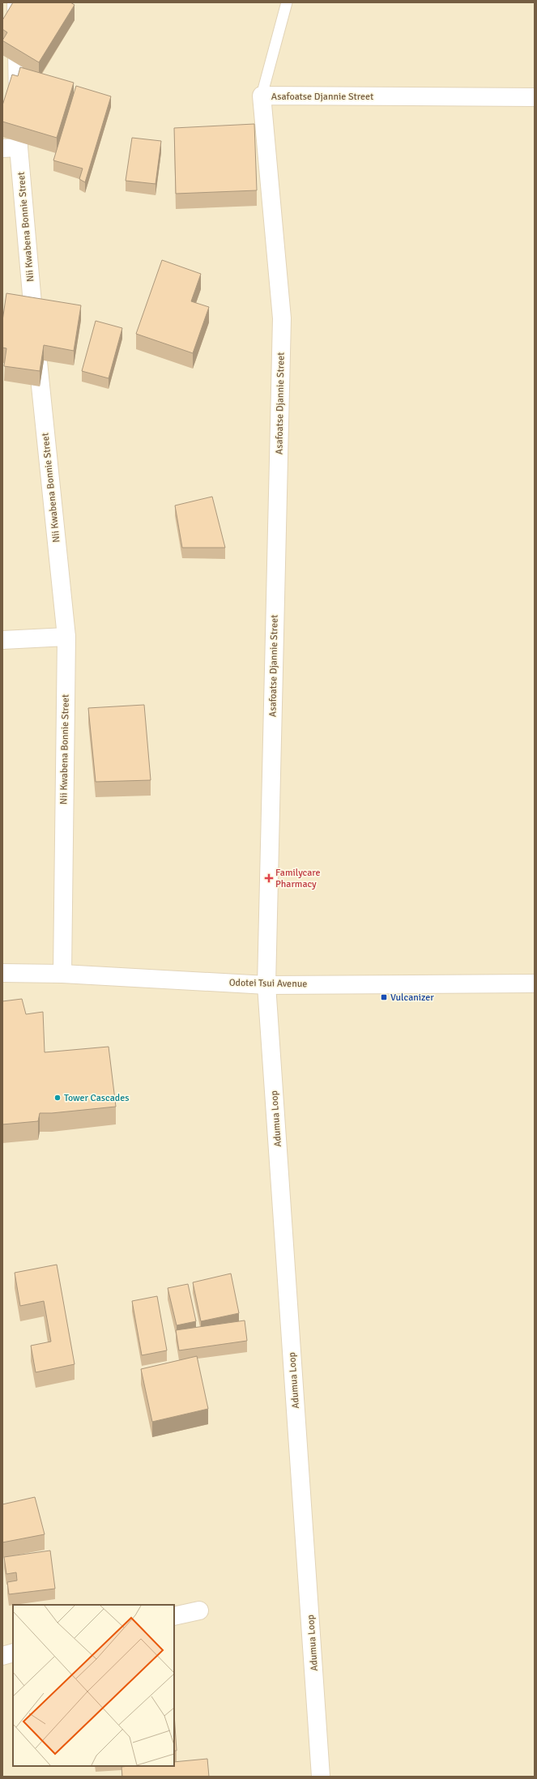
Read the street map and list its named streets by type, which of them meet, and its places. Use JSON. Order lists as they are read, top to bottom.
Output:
{
  "streets": {
    "street": [
      "Asafoatse Djannie Street",
      "Nii Kwabena Bonnie Street",
      "Odotei Tsui Avenue",
      "Adumua Loop"
    ]
  },
  "crossings": [
    ["Asafoatse Djannie Street", "Odotei Tsui Avenue"],
    ["Asafoatse Djannie Street", "Adumua Loop"],
    ["Nii Kwabena Bonnie Street", "Odotei Tsui Avenue"],
    ["Odotei Tsui Avenue", "Adumua Loop"]
  ],
  "places": {
    "health": ["Familycare Pharmacy"],
    "transit": ["Vulcanizer"],
    "other": ["Tower Cascades"]
  }
}
